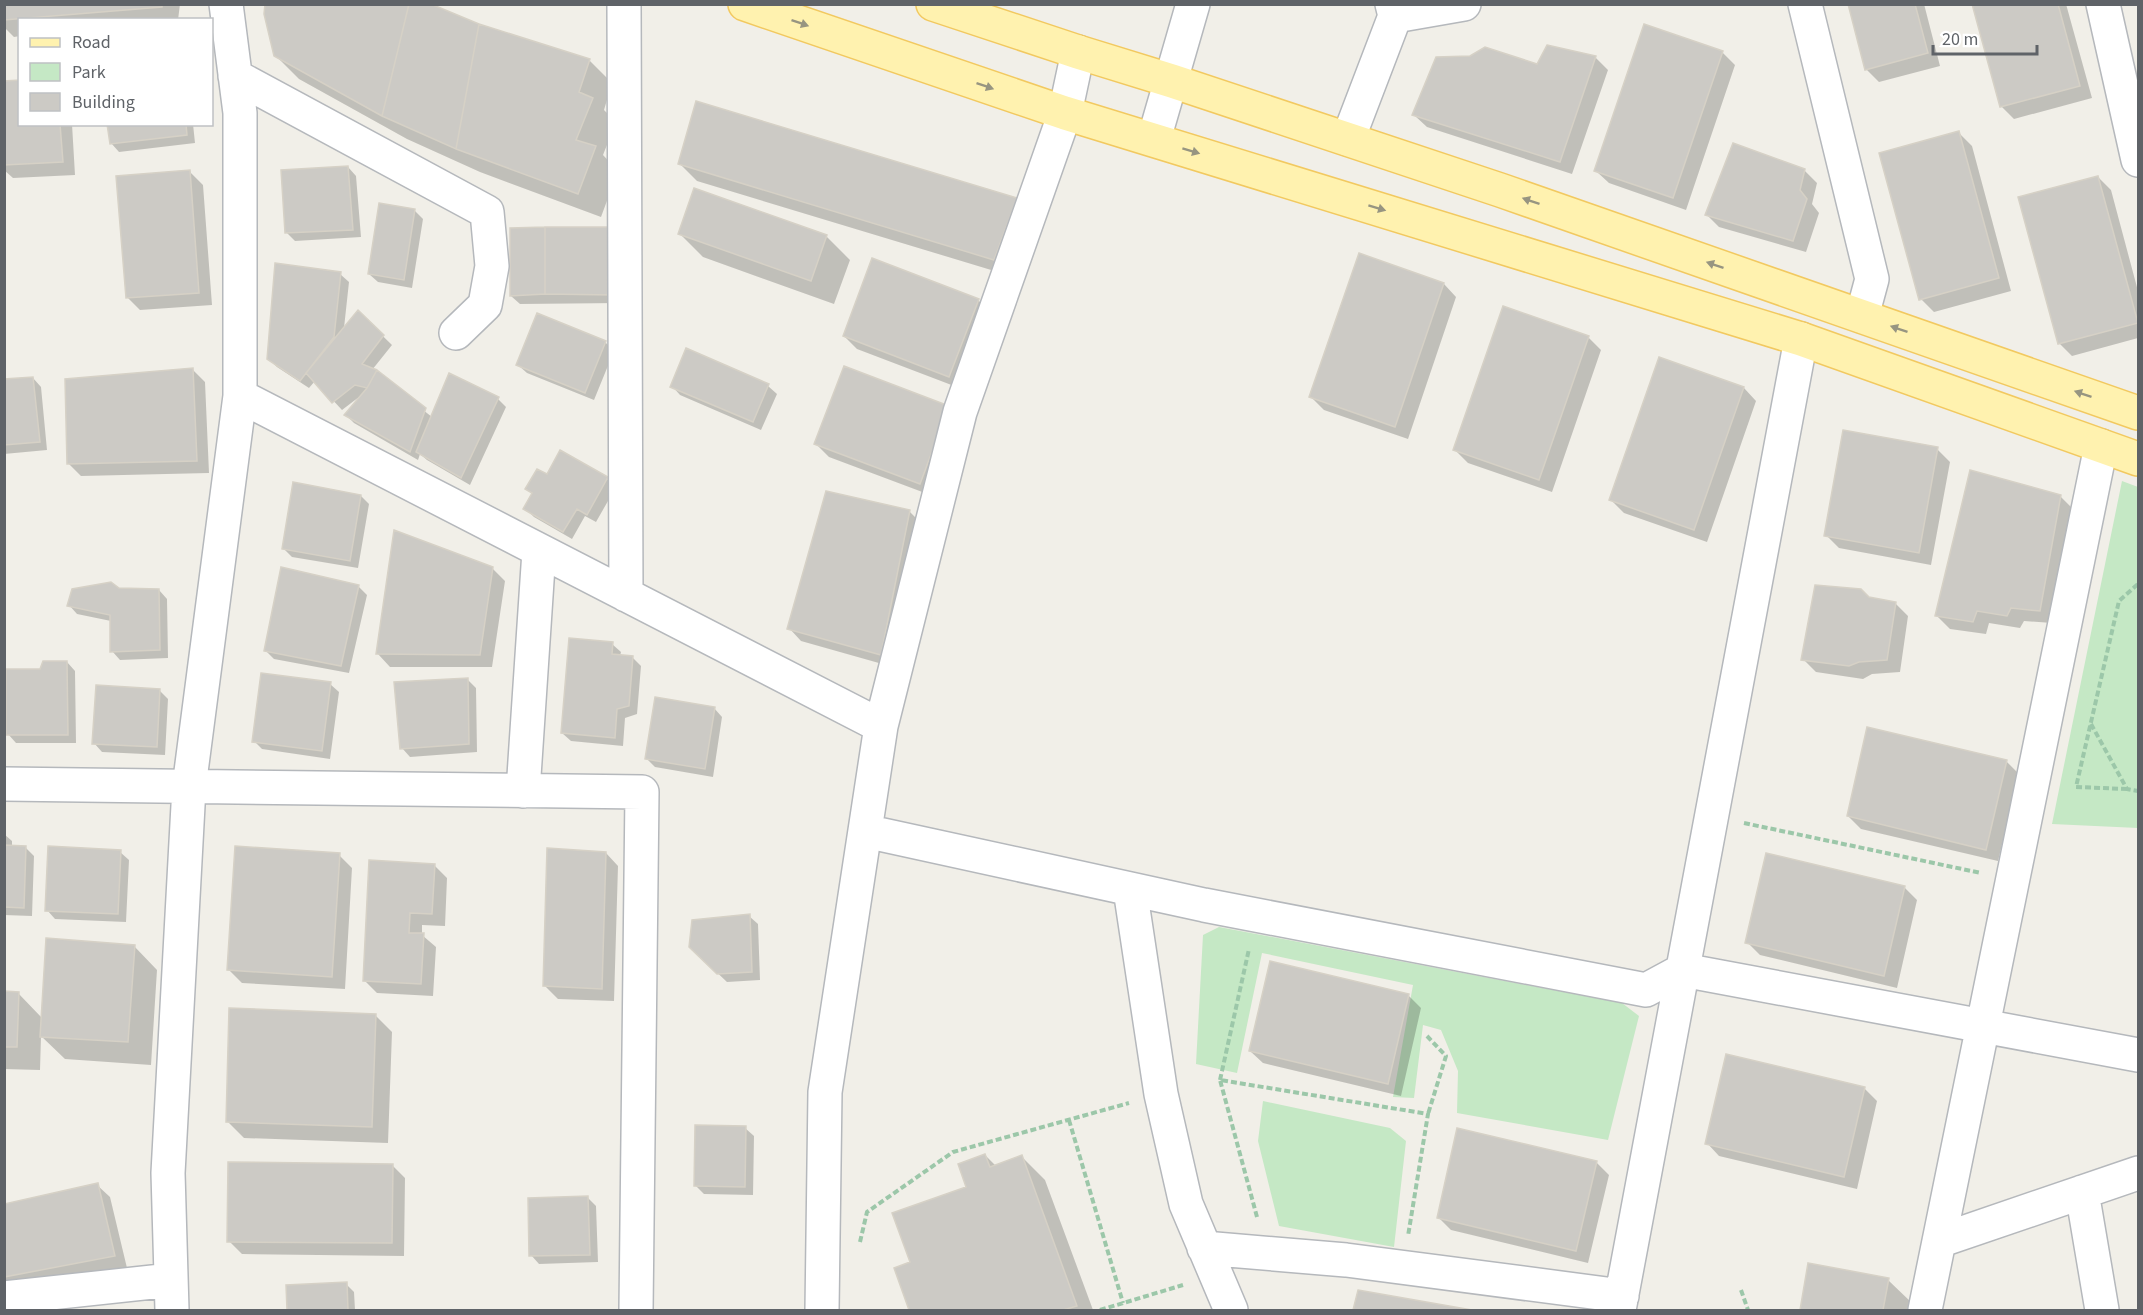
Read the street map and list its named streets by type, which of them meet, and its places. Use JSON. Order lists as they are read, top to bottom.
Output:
{
  "legend": ["Road", "Park", "Building"],
  "scale_bar": "20 m"
}
